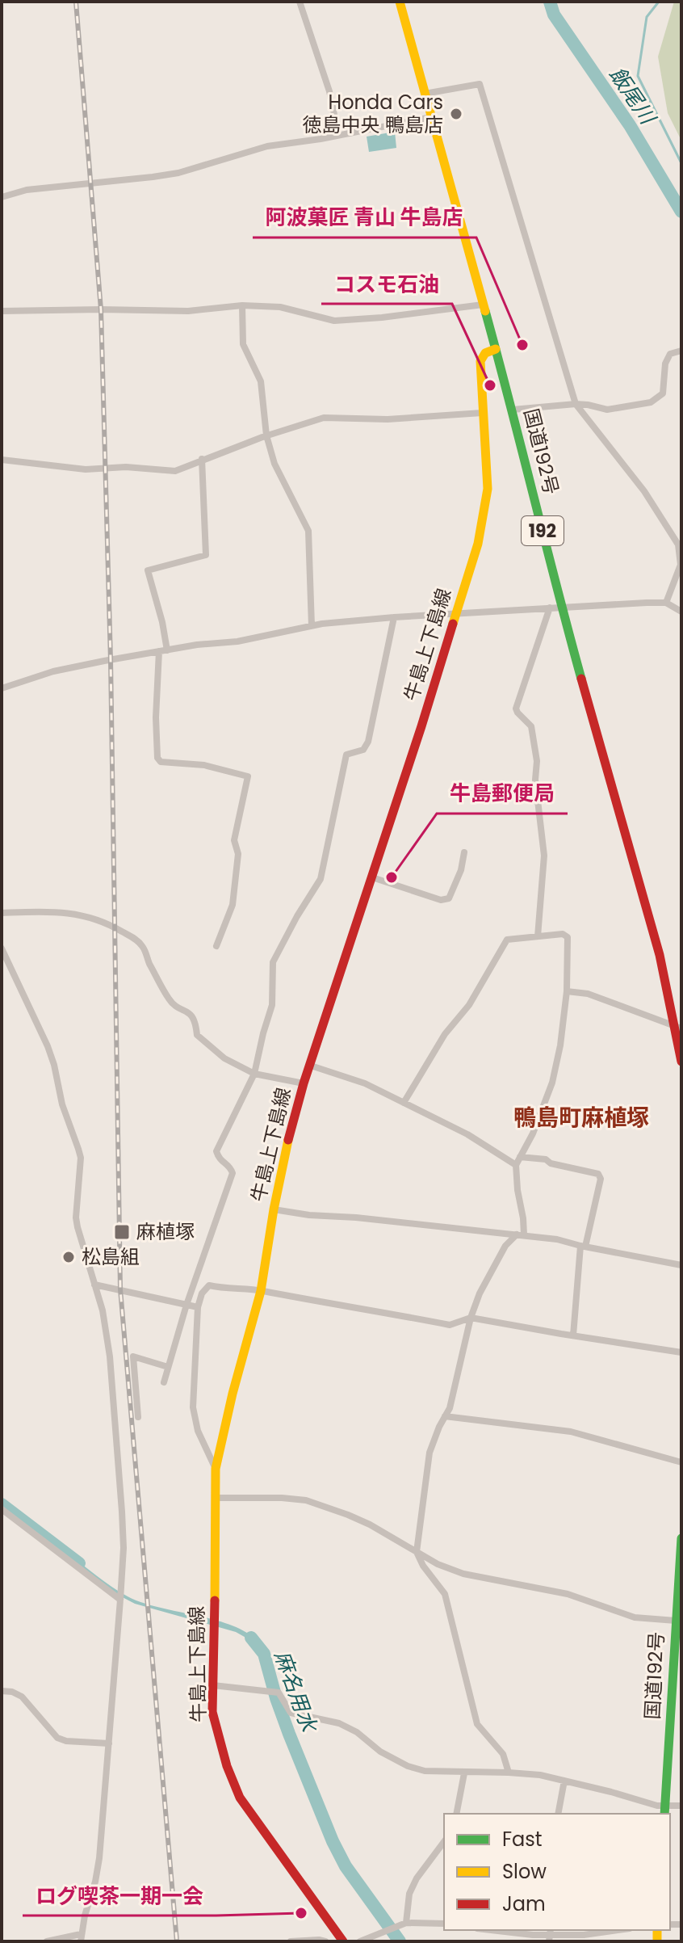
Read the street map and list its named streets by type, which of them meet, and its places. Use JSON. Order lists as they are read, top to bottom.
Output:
{
  "streets": {
    "main road": ["国道192号", "192", "牛島上下島線"]
  },
  "crossings": [
    ["国道192号", "牛島上下島線"]
  ],
  "districts": ["鴨島町麻植塚"],
  "water": ["飯尾川", "麻名用水"],
  "places": {
    "other": [
      "Honda Cars 徳島中央 鴨島店",
      "阿波菓匠 青山 牛島店",
      "コスモ石油",
      "牛島郵便局",
      "松島組",
      "ログ喫茶一期一会"
    ],
    "transit": ["麻植塚"]
  },
  "legend": ["Fast", "Slow", "Jam"]
}
